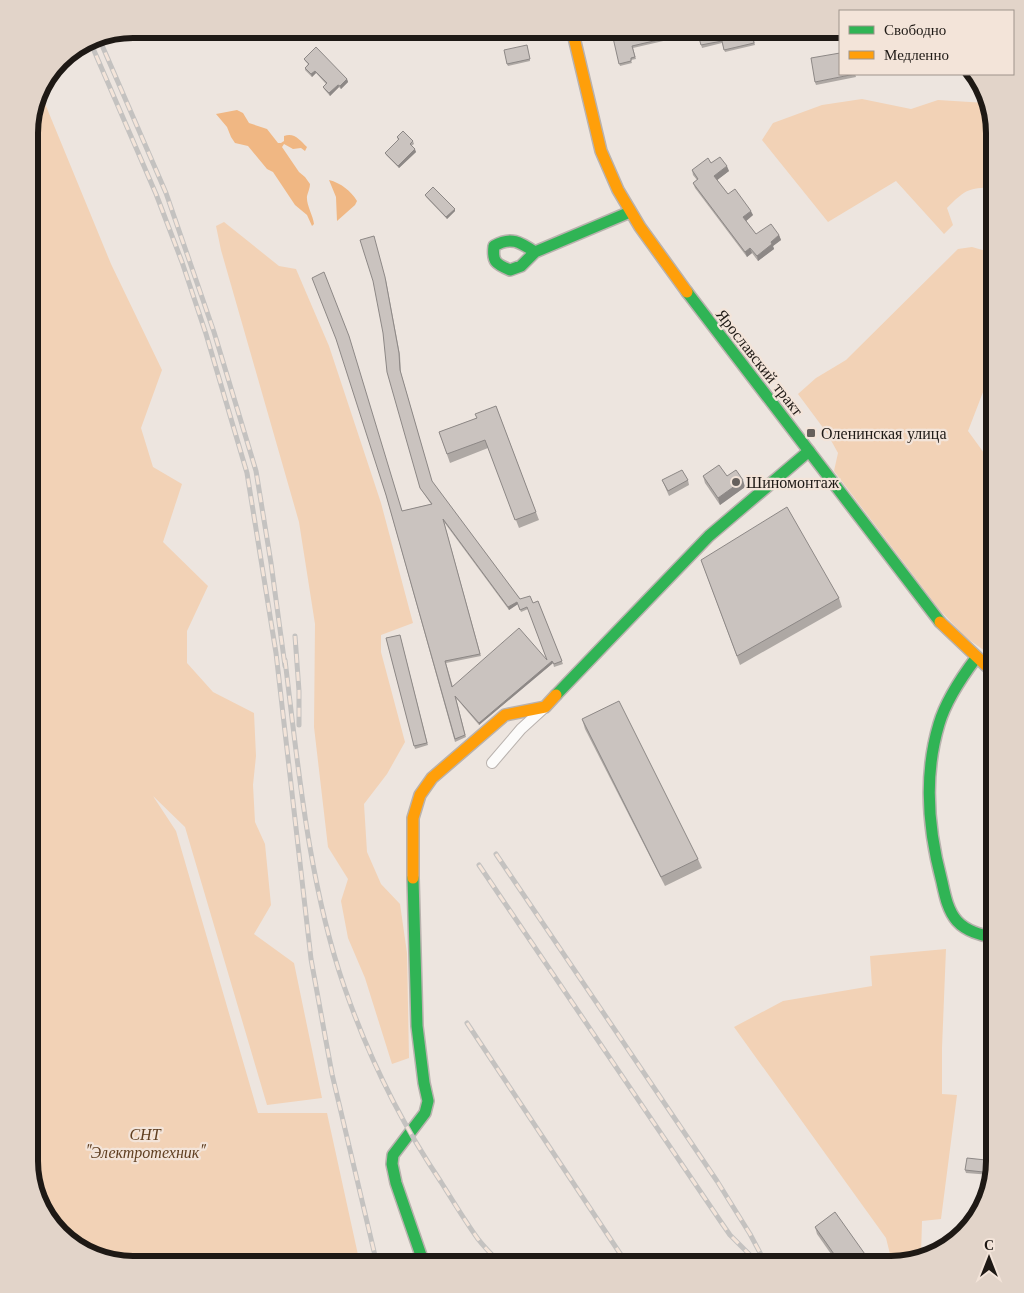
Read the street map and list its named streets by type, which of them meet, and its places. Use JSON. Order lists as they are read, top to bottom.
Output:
{
  "streets": {
    "street": ["Ярославский тракт"]
  },
  "parks": ["СНТ \"Электротехник\""],
  "places": {
    "transit": ["Оленинская улица"],
    "other": ["Шиномонтаж"]
  },
  "legend": ["Свободно", "Медленно"],
  "north": "top"
}
